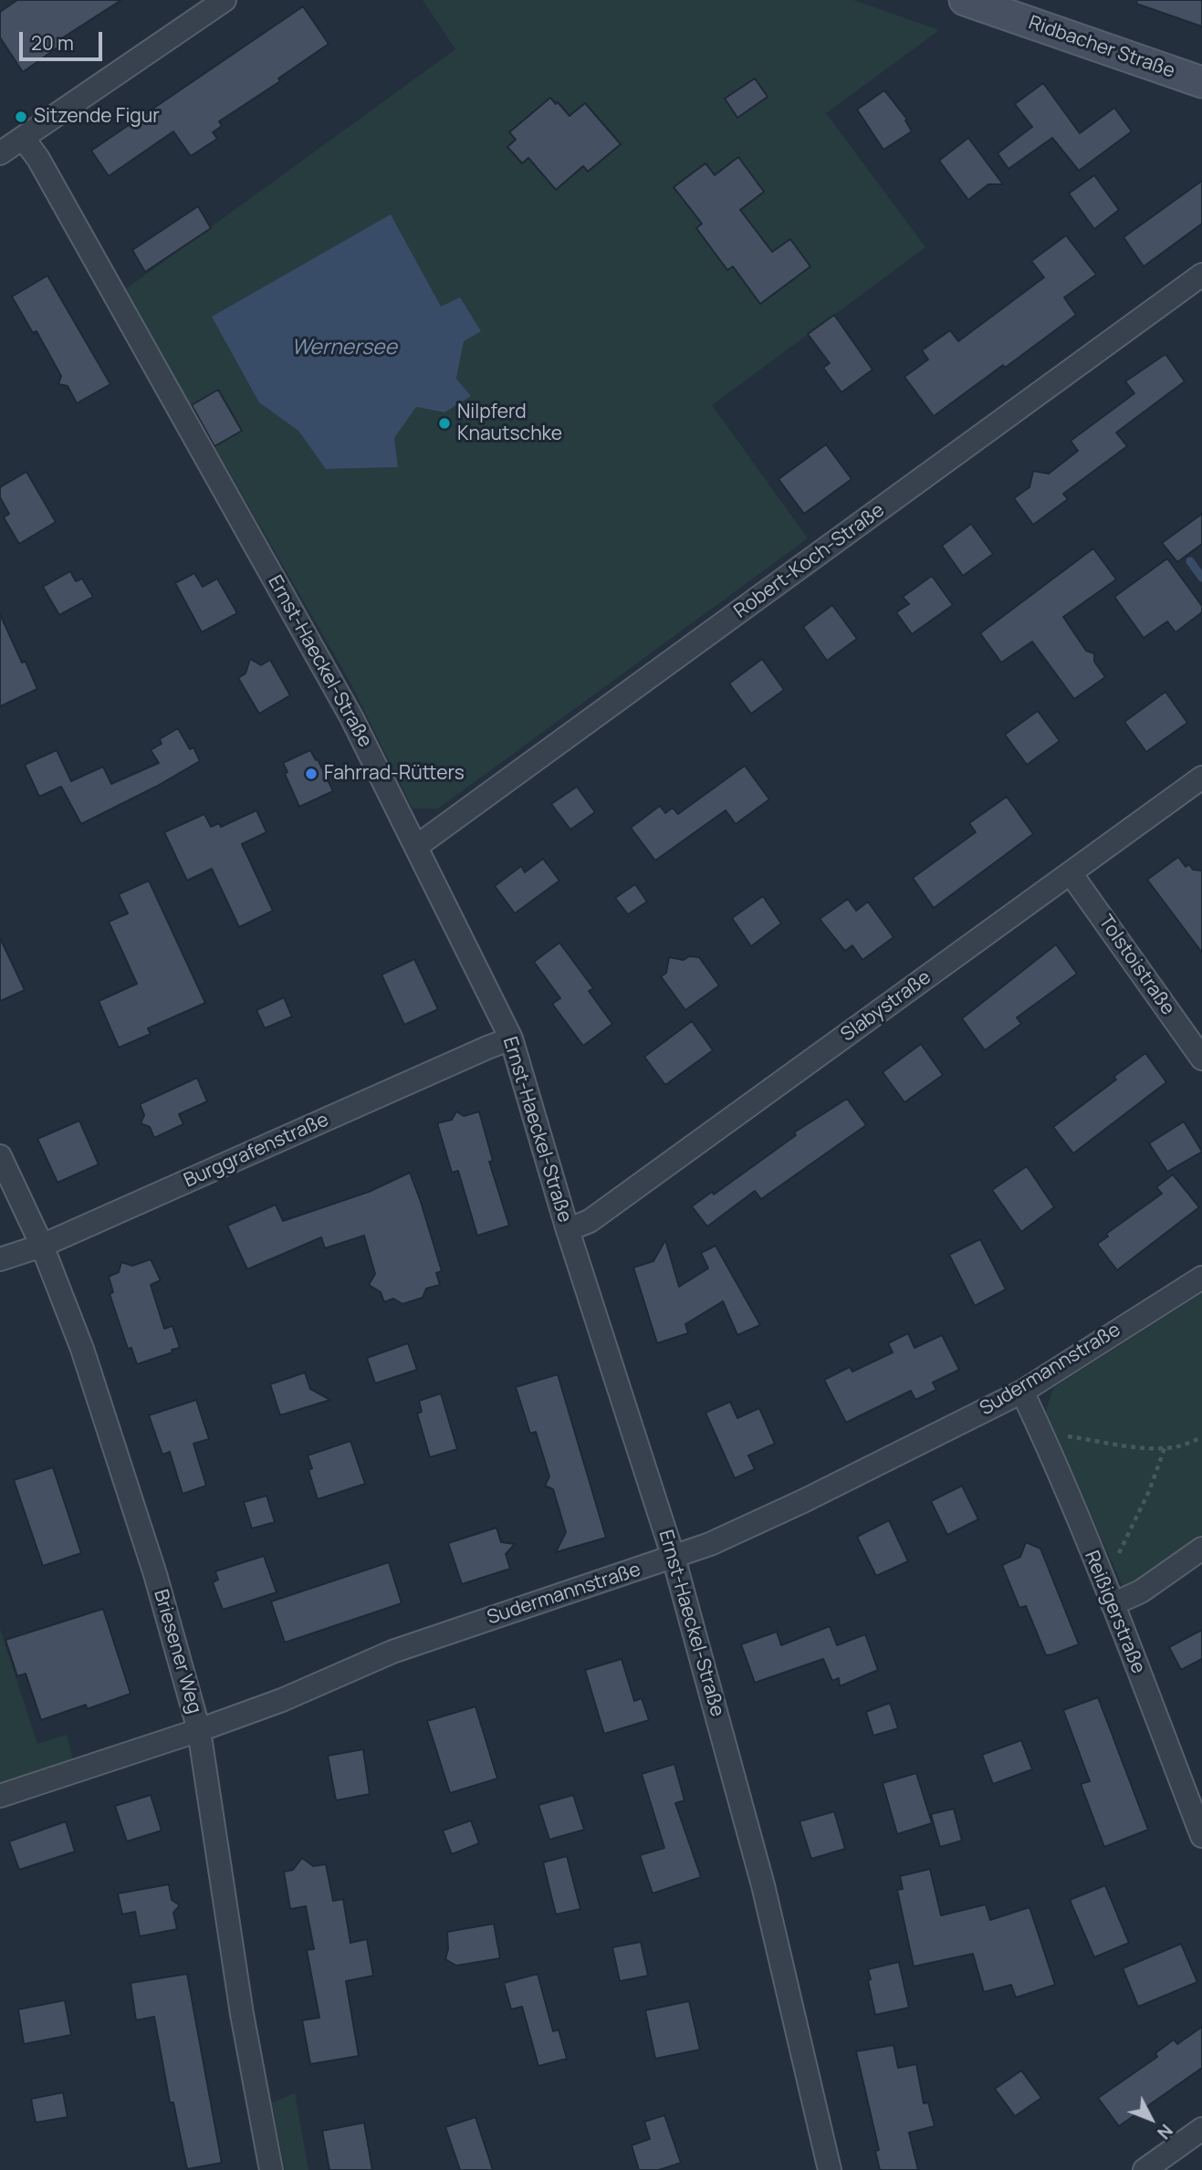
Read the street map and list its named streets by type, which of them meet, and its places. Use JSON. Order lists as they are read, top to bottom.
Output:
{
  "streets": {
    "street": [
      "Ridbacher Straße",
      "Robert-Koch-Straße",
      "Ernst-Haeckel-Straße",
      "Tolstoistraße",
      "Slabystraße",
      "Burggrafenstraße",
      "Sudermannstraße",
      "Reißigerstraße",
      "Briesener Weg"
    ]
  },
  "crossings": [
    ["Robert-Koch-Straße", "Ernst-Haeckel-Straße"],
    ["Ernst-Haeckel-Straße", "Slabystraße"],
    ["Ernst-Haeckel-Straße", "Burggrafenstraße"],
    ["Ernst-Haeckel-Straße", "Sudermannstraße"],
    ["Tolstoistraße", "Slabystraße"],
    ["Burggrafenstraße", "Briesener Weg"],
    ["Sudermannstraße", "Reißigerstraße"],
    ["Sudermannstraße", "Briesener Weg"]
  ],
  "water": ["Wernersee"],
  "places": ["Sitzende Figur", "Nilpferd Knautschke", "Fahrrad-Rütters"],
  "scale_bar": "20 m",
  "north": "bottom right"
}
